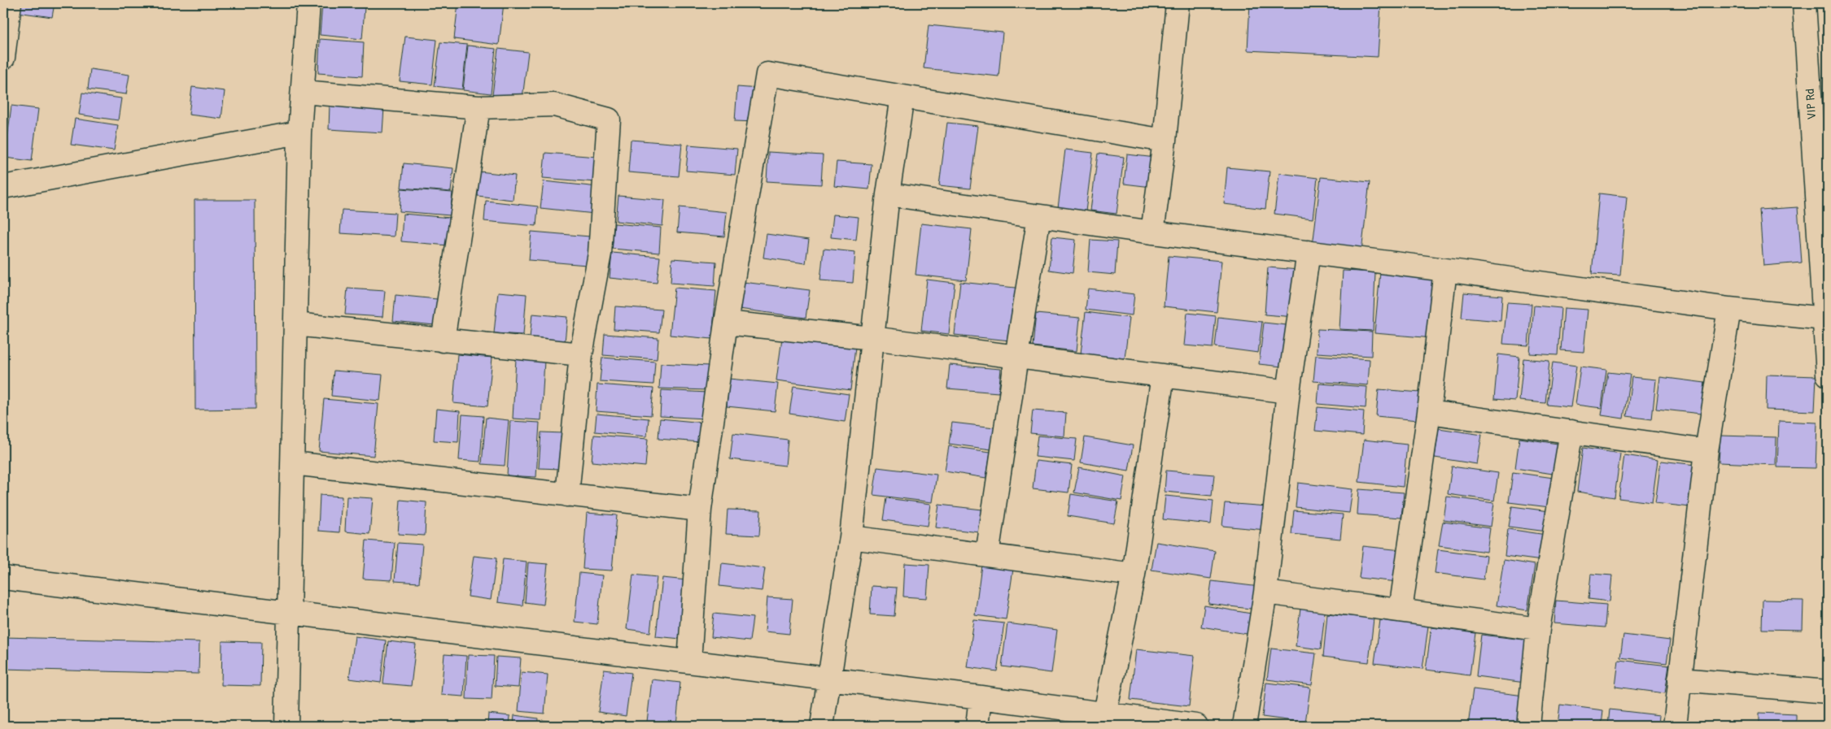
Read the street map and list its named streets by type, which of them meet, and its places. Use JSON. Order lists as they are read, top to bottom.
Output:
{
  "streets": {
    "street": ["VIP Rd"]
  }
}
